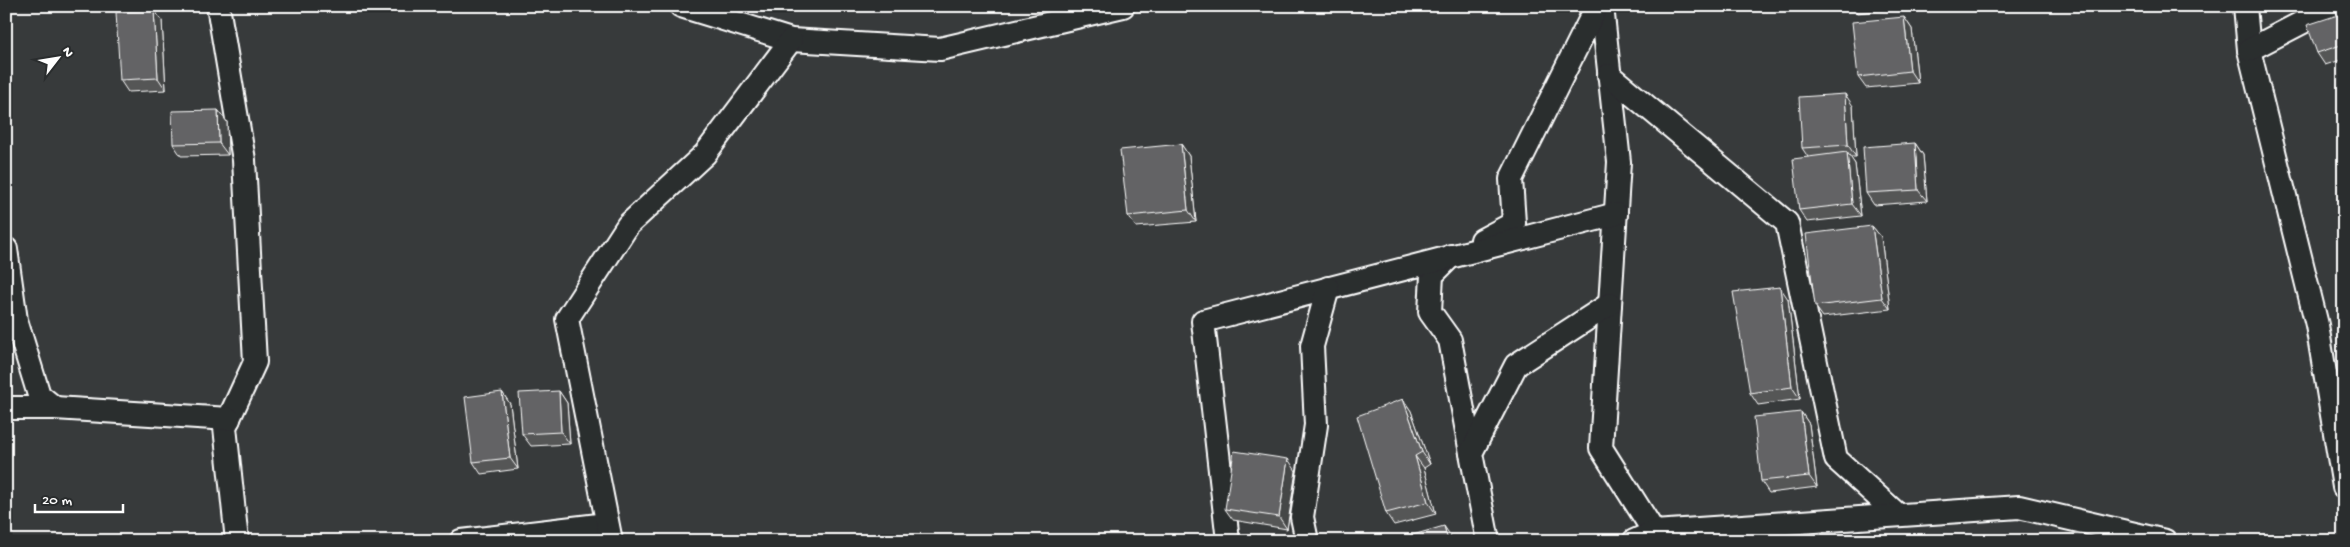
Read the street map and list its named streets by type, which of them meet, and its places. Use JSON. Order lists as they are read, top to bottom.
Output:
{
  "scale_bar": "20 m",
  "north": "top right"
}
